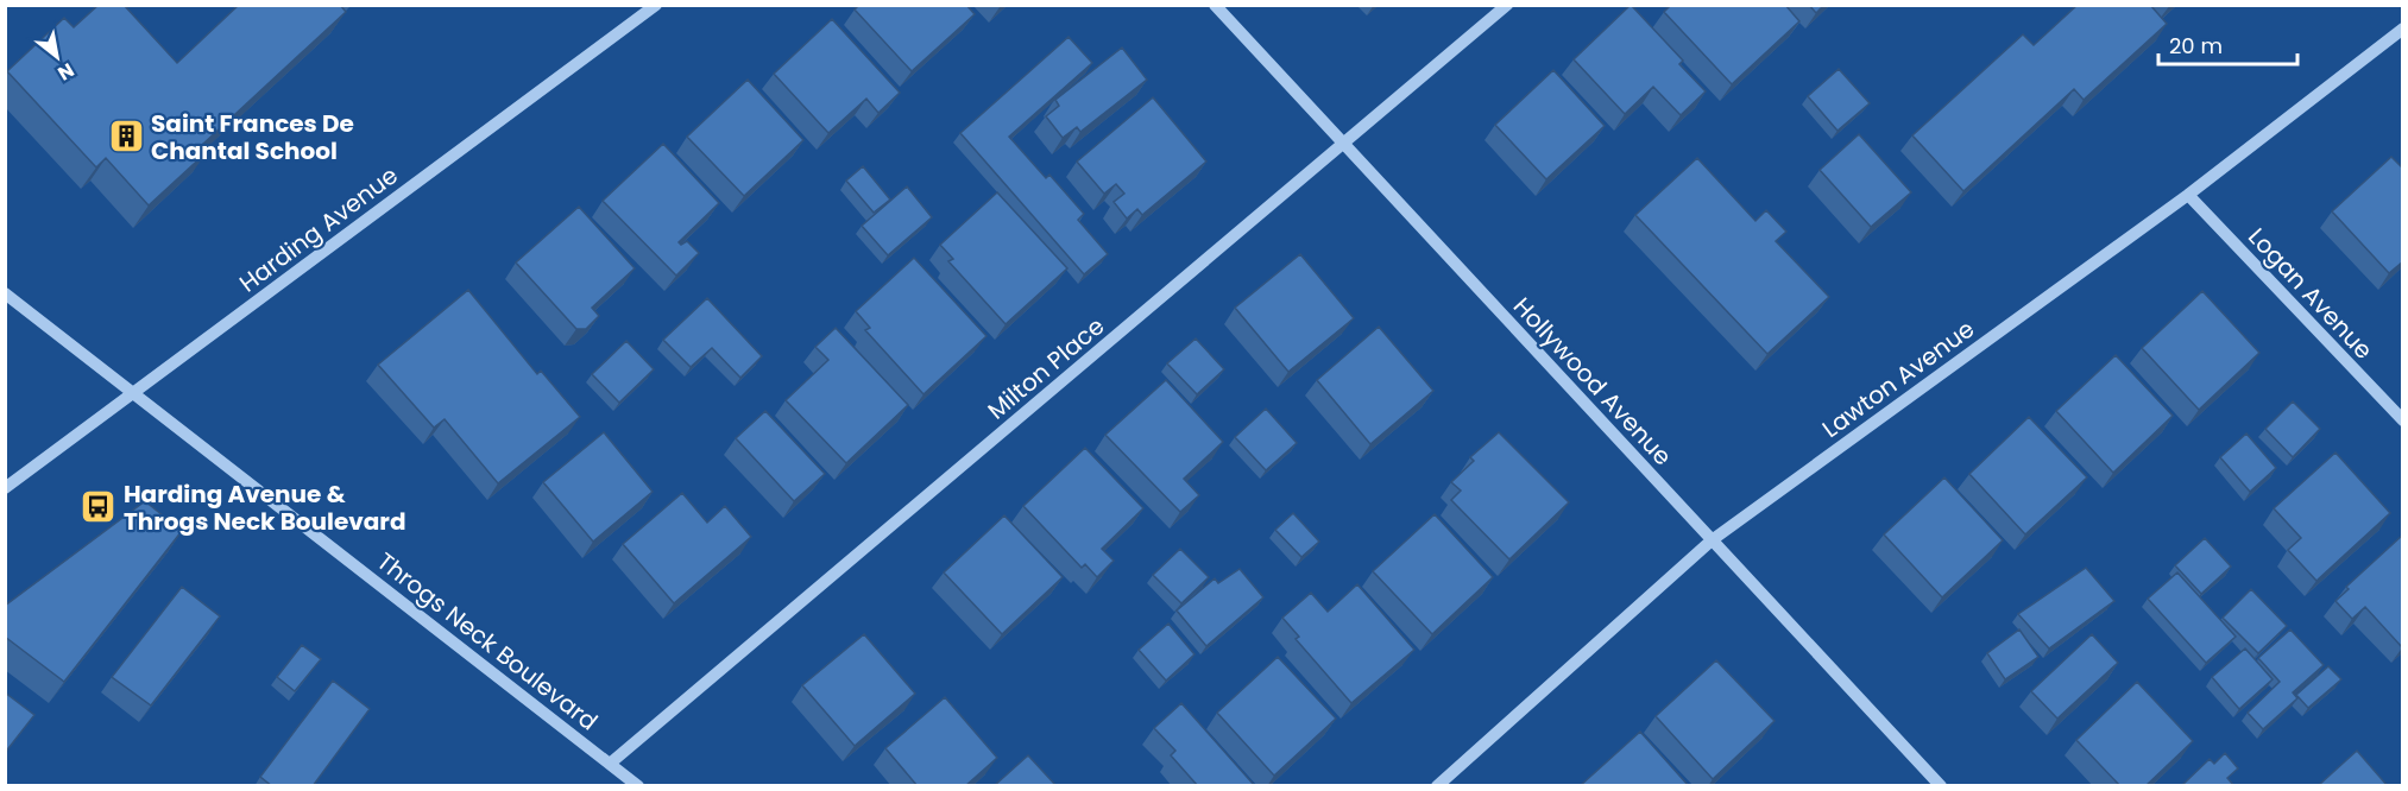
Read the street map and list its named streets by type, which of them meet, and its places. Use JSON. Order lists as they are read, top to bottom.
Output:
{
  "streets": {
    "street": [
      "Harding Avenue",
      "Logan Avenue",
      "Milton Place",
      "Lawton Avenue",
      "Hollywood Avenue",
      "Throgs Neck Boulevard"
    ]
  },
  "crossings": [
    ["Harding Avenue", "Throgs Neck Boulevard"],
    ["Logan Avenue", "Lawton Avenue"],
    ["Milton Place", "Hollywood Avenue"],
    ["Milton Place", "Throgs Neck Boulevard"],
    ["Lawton Avenue", "Hollywood Avenue"]
  ],
  "places": {
    "building": ["Saint Frances De Chantal School"],
    "bus stop": ["Harding Avenue & Throgs Neck Boulevard"]
  },
  "scale_bar": "20 m",
  "north": "bottom right"
}
